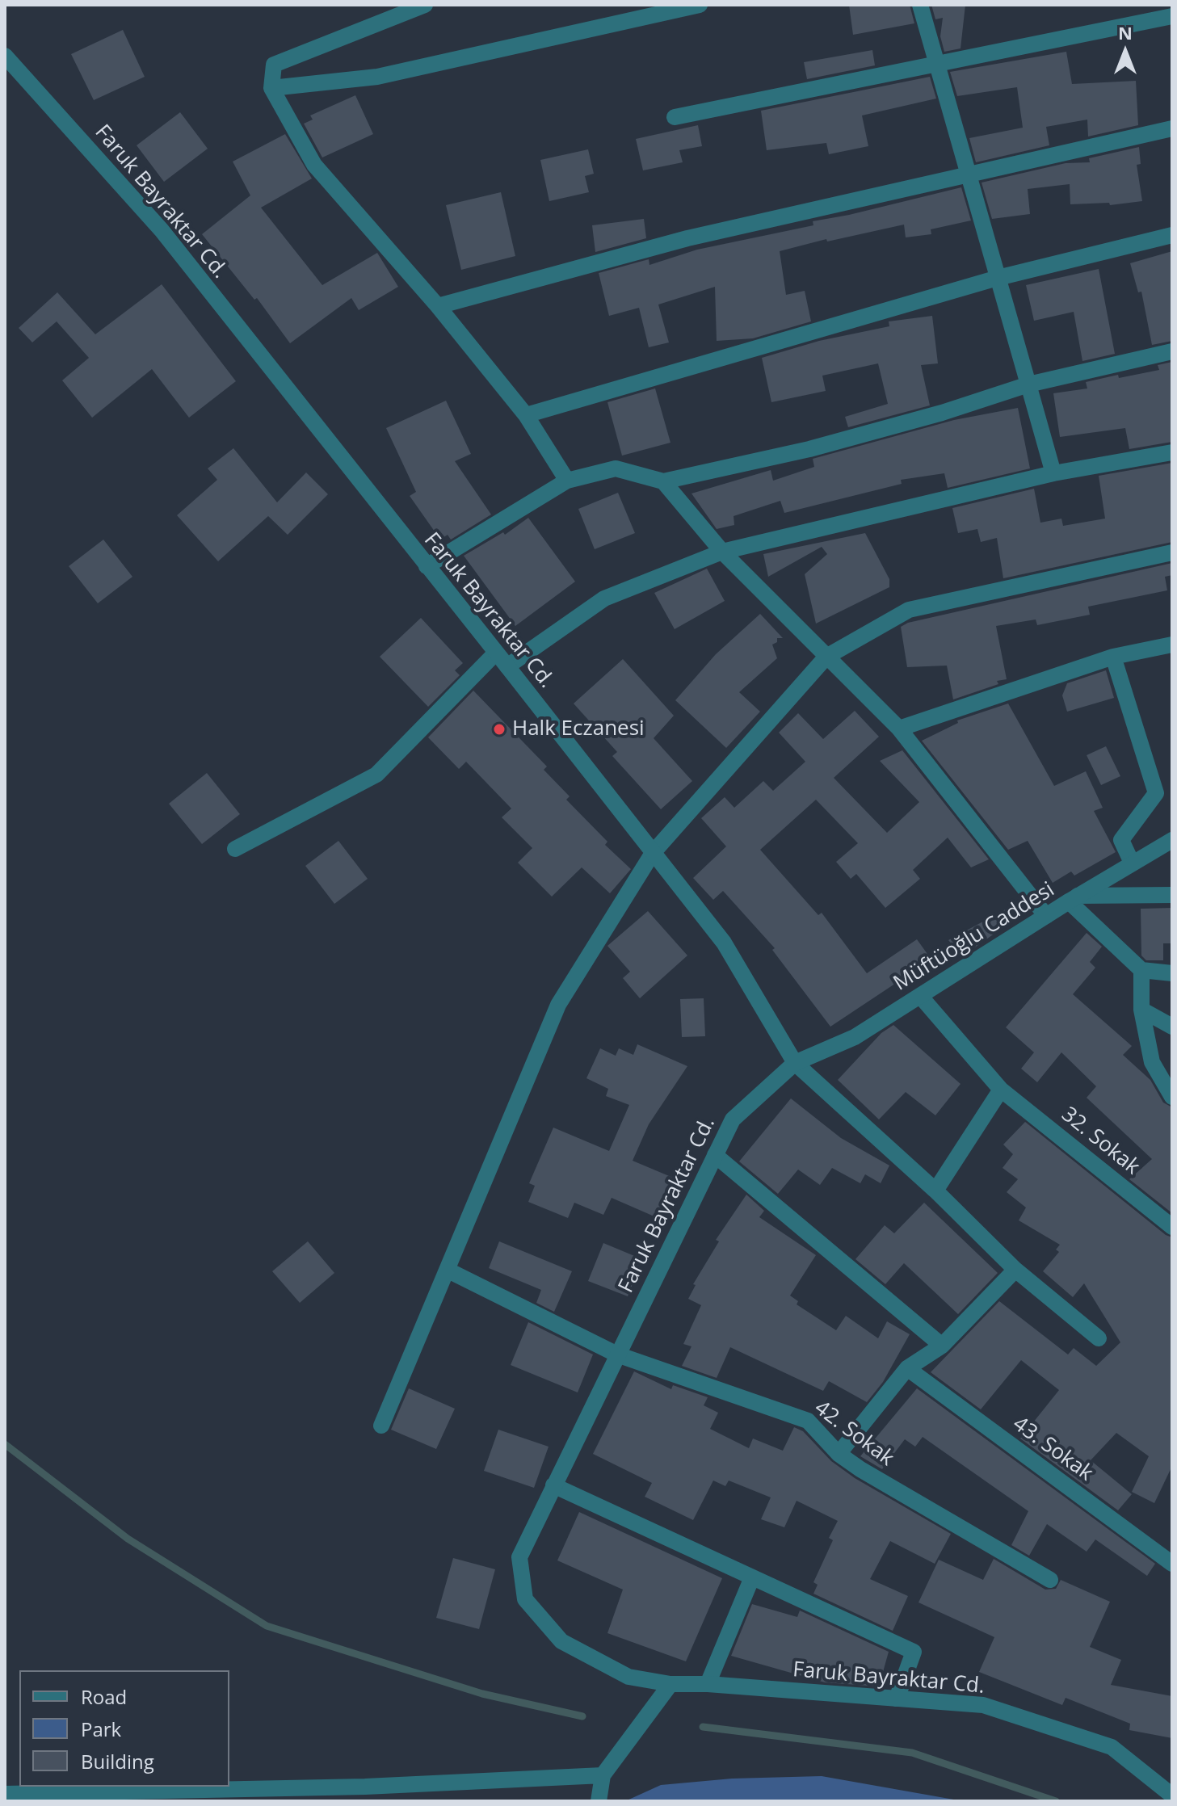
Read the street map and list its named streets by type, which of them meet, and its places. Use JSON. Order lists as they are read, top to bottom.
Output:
{
  "streets": {
    "street": [
      "Faruk Bayraktar Cd.",
      "Müftüoğlu Caddesi",
      "32. Sokak",
      "42. Sokak",
      "43. Sokak"
    ]
  },
  "crossings": [
    ["Faruk Bayraktar Cd.", "Müftüoğlu Caddesi"],
    ["Faruk Bayraktar Cd.", "42. Sokak"],
    ["Müftüoğlu Caddesi", "32. Sokak"]
  ],
  "places": ["Halk Eczanesi"],
  "legend": ["Road", "Park", "Building"],
  "north": "top"
}
